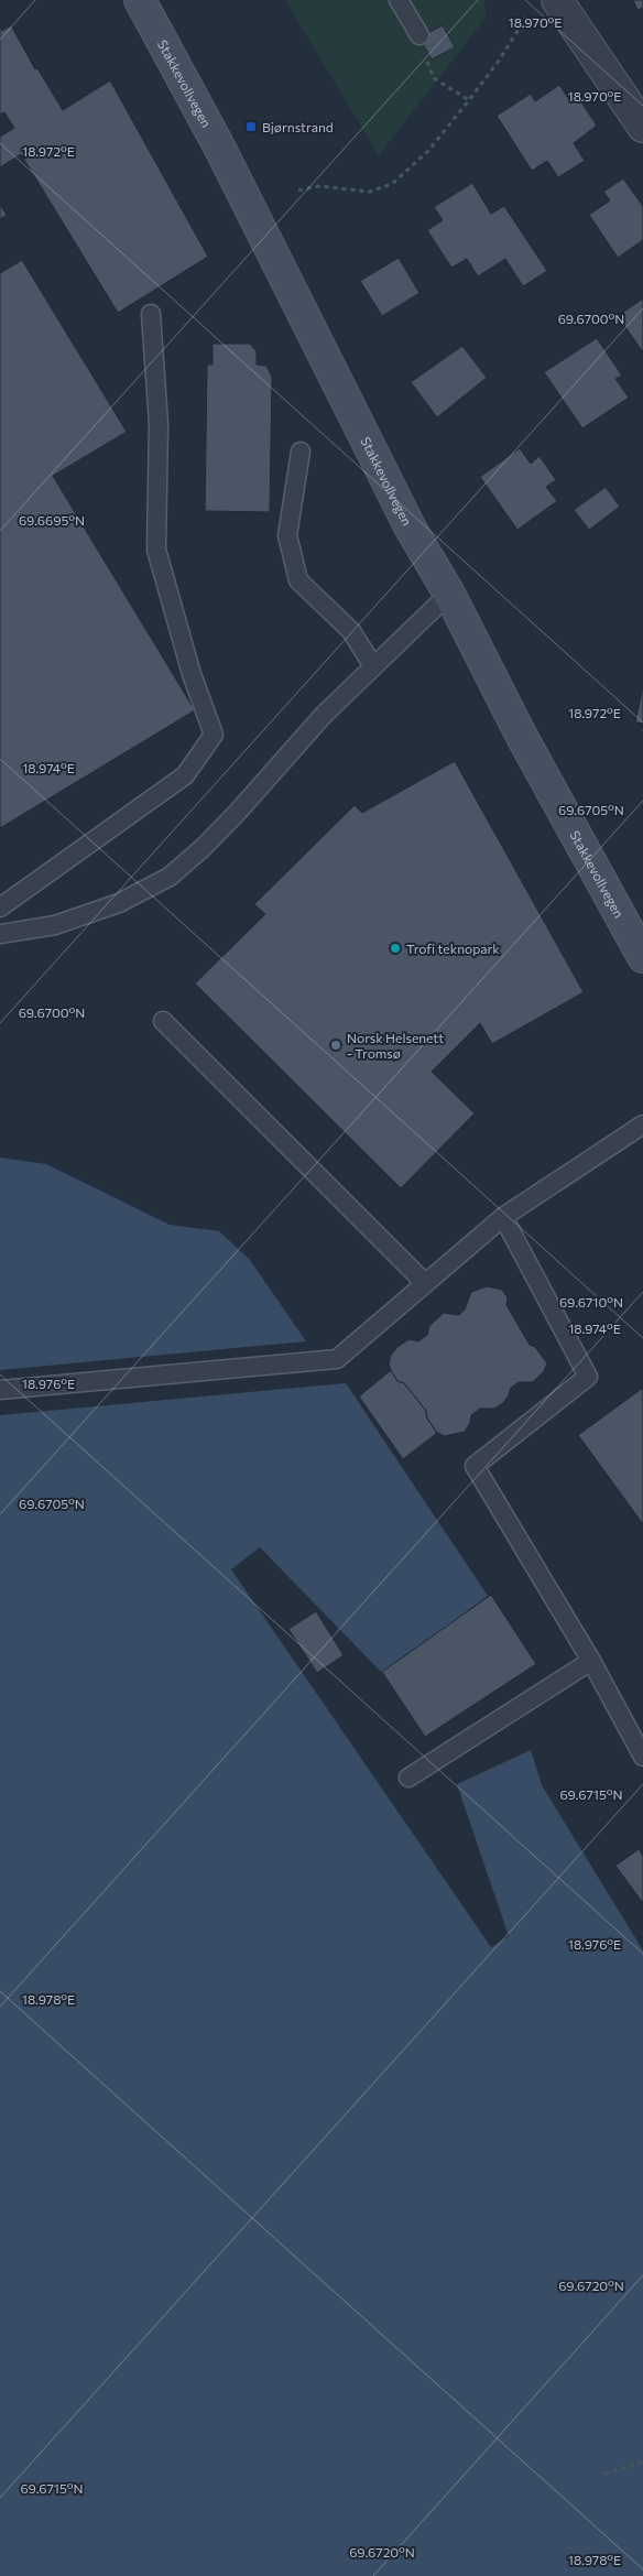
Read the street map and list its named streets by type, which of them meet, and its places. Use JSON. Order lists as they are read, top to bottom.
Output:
{
  "streets": {
    "street": ["Stakkevollvegen"]
  },
  "places": {
    "transit": ["Bjørnstrand"],
    "other": ["Trofi teknopark", "Norsk Helsenett - Tromsø"]
  },
  "coordinates": [
    "18.970°E",
    "18.972°E",
    "69.6700°N",
    "69.6695°N",
    "18.974°E",
    "69.6705°N",
    "69.6710°N",
    "18.976°E",
    "69.6715°N",
    "18.978°E",
    "69.6720°N"
  ]
}
